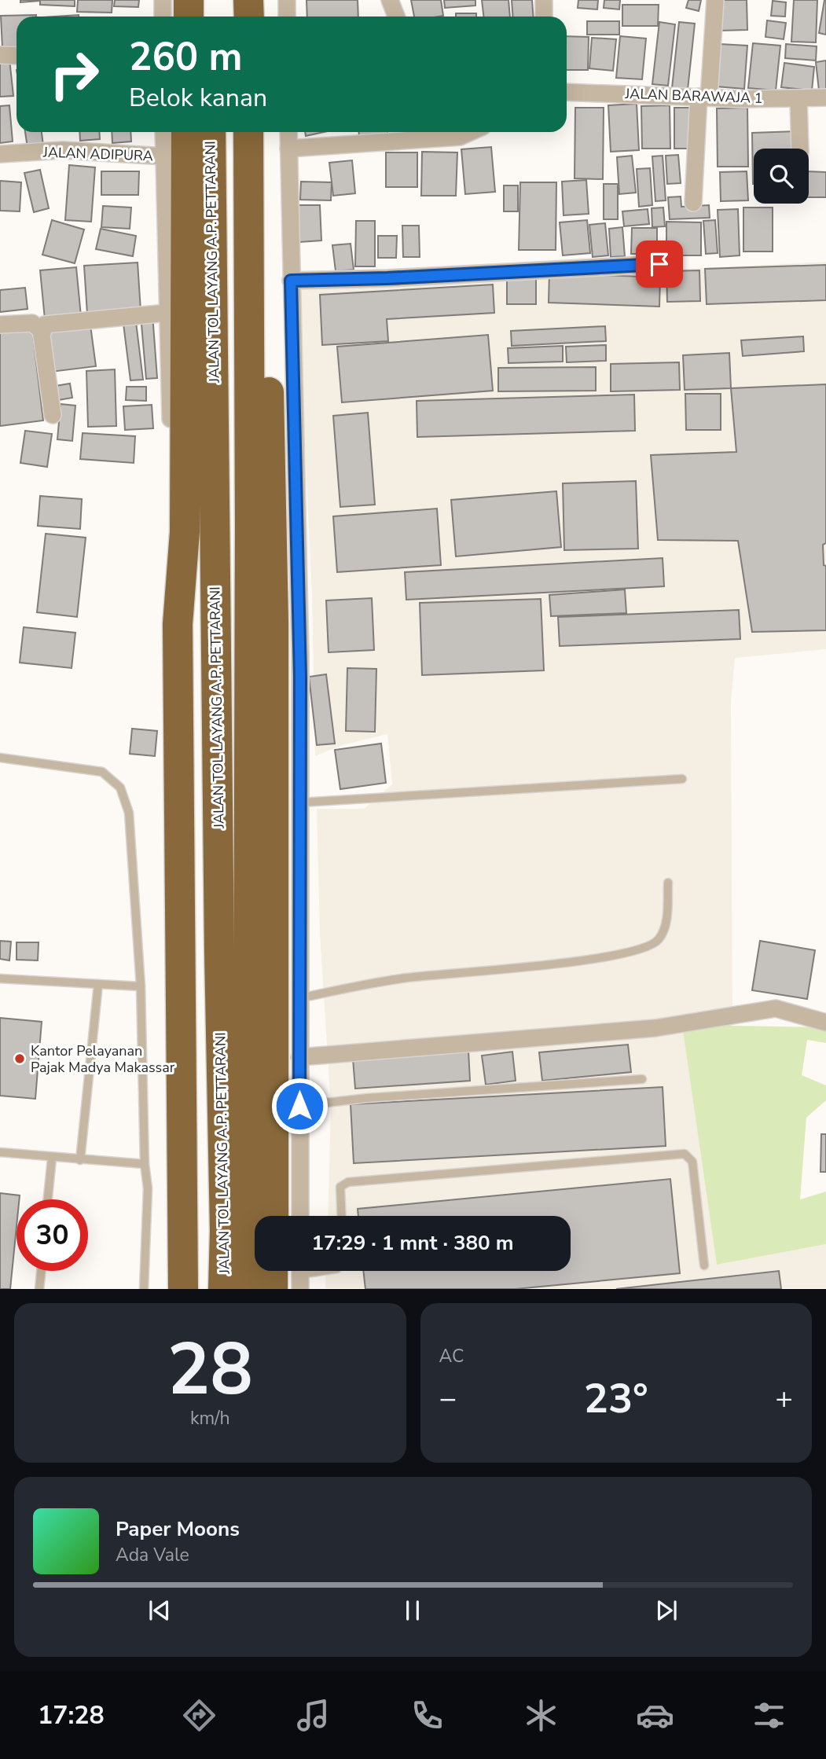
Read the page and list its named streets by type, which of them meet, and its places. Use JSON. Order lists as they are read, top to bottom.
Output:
{
  "streets": {
    "highway": ["JALAN TOL LAYANG A.P. PETTARANI"],
    "street": ["JALAN BARAWAJA 1", "JALAN ADIPURA"]
  },
  "places": ["Kantor Pelayanan Pajak Madya Makassar"],
  "page": {
    "turn": ["260 m", "Belok kanan"],
    "limit": "30",
    "trip": "17:29 · 1 mnt · 380 m",
    "tile": [
      ["28", "km/h"],
      "AC"
    ],
    "heat": ["−", "23°", "+"],
    "song": ["Paper Moons", "Ada Vale"],
    "tabs": "17:28"
  }
}
